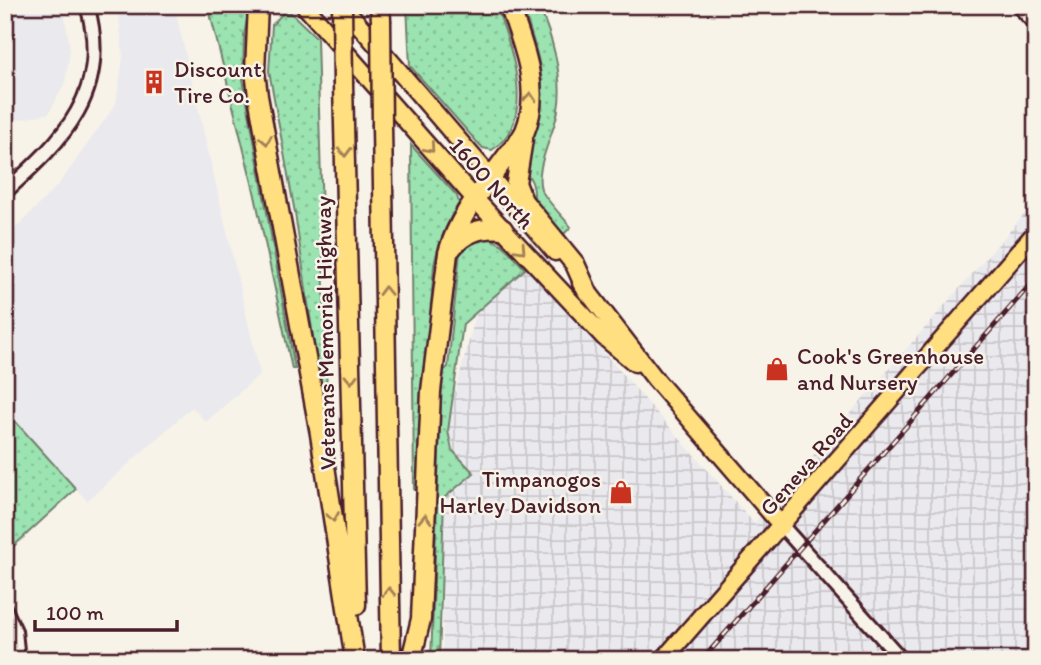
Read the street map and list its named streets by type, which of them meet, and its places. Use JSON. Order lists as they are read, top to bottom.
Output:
{
  "streets": {
    "highway": ["Veterans Memorial Highway"],
    "main road": ["1600 North", "Geneva Road"]
  },
  "crossings": [
    ["1600 North", "Veterans Memorial Highway"],
    ["1600 North", "Geneva Road"]
  ],
  "places": {
    "building": ["Discount Tire Co."],
    "shop": ["Cook's Greenhouse and Nursery", "Timpanogos Harley Davidson"]
  },
  "scale_bar": "100 m"
}
